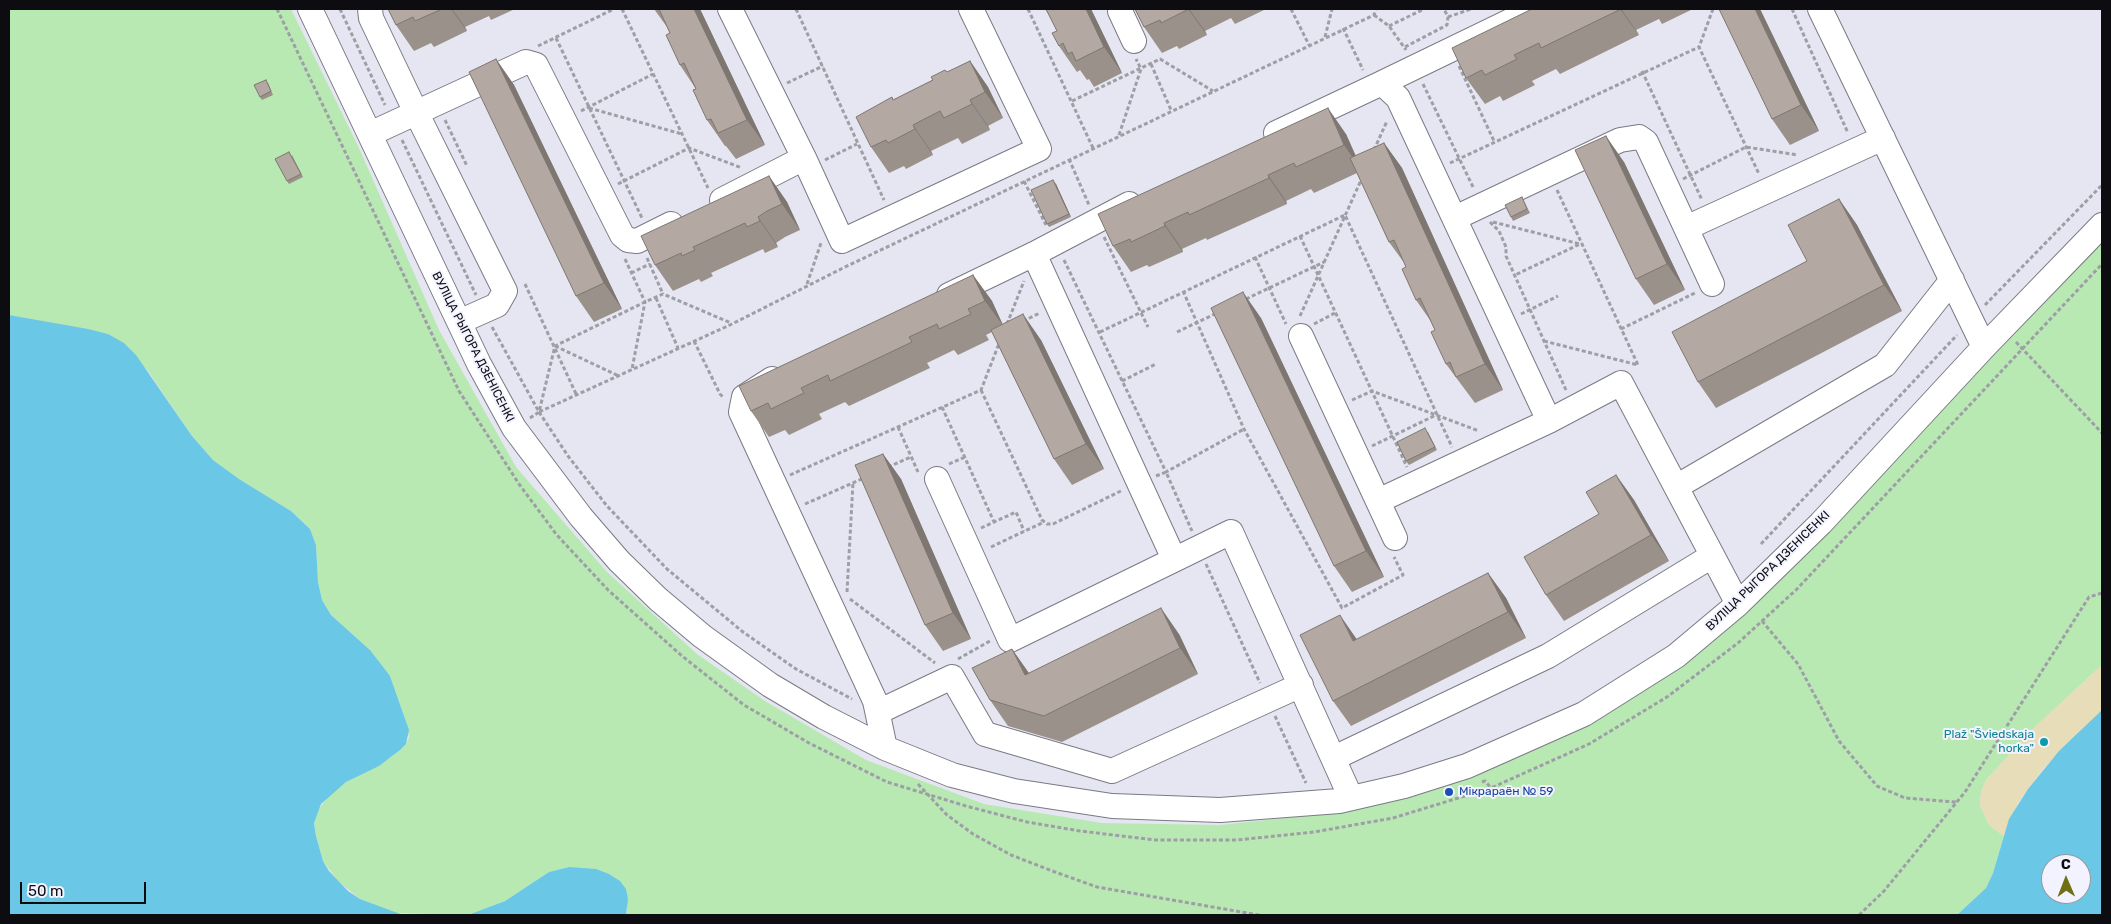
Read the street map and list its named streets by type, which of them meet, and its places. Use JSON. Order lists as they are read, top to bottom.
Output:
{
  "streets": {
    "street": ["ВУЛІЦА РЫГОРА ДЗЕНІСЕНКІ"]
  },
  "places": ["Plaž \"Šviedskaja horka\"", "Мікрараён № 59"],
  "scale_bar": "50 m",
  "north": "top"
}
